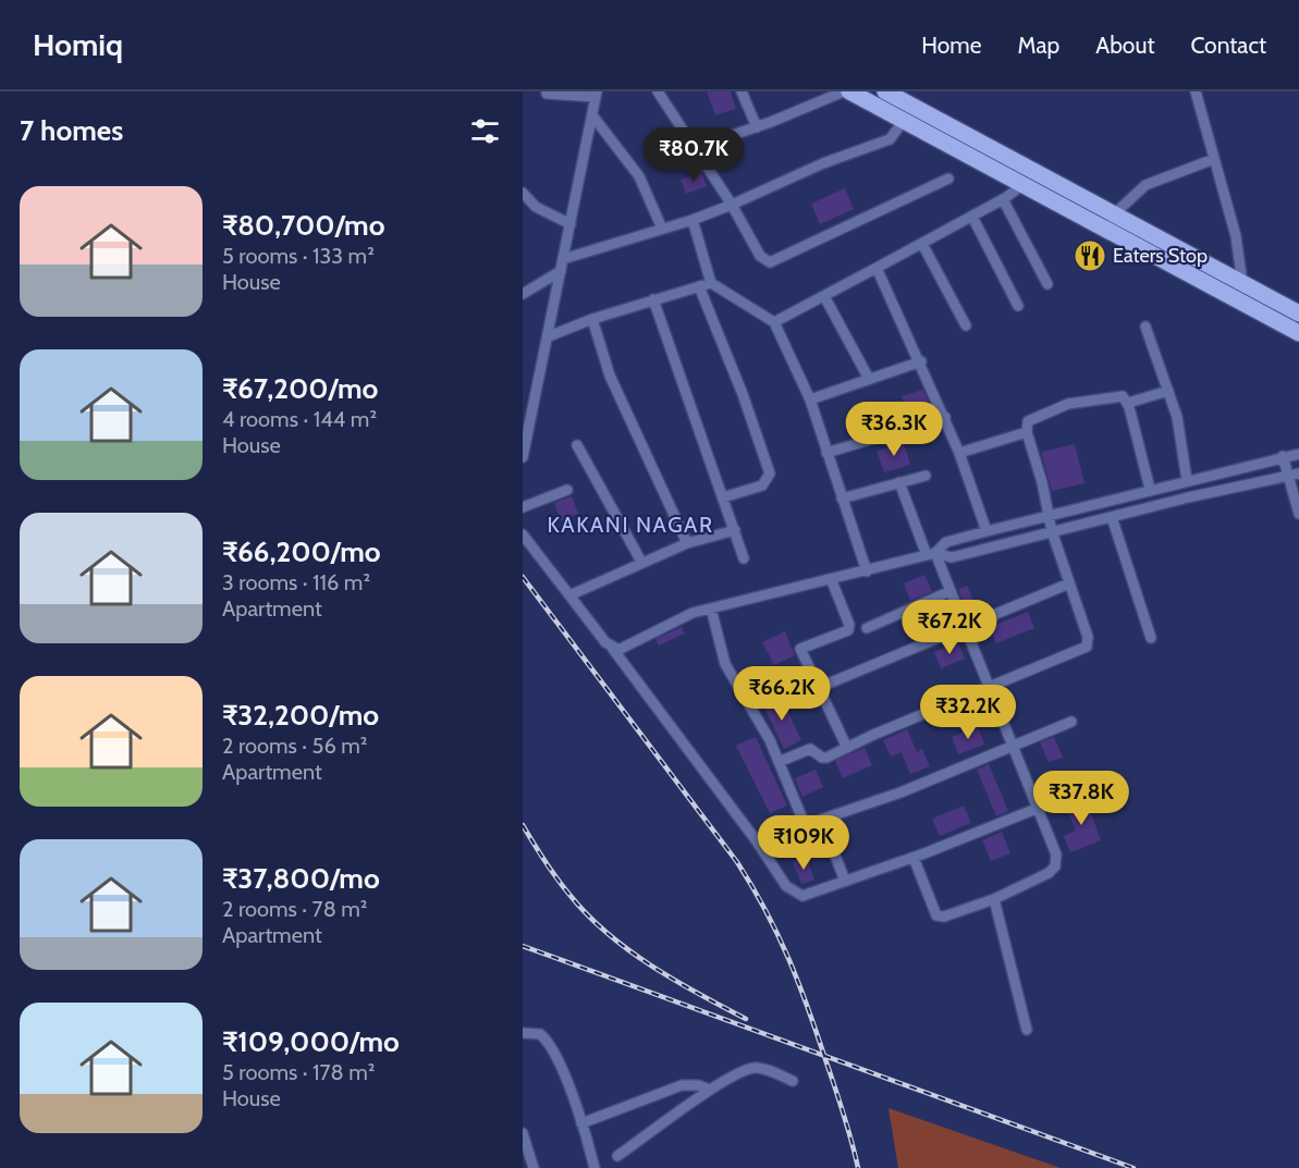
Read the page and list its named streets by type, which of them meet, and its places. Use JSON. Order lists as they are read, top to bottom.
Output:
{
  "districts": ["KAKANI NAGAR"],
  "places": {
    "restaurant": ["Eaters Stop"]
  },
  "page": {
    "header": "Homiq",
    "nav": [
      "Home",
      "Map",
      "About",
      "Contact"
    ],
    "heading": "7 homes",
    "price": [
      "₹80.7K",
      "₹36.3K",
      "₹67.2K",
      "₹66.2K",
      "₹32.2K",
      "₹37.8K",
      "₹109K"
    ],
    "list": [
      {
        "name": "₹80,700/mo",
        "note": "5 rooms · 133 m² · House"
      },
      {
        "name": "₹67,200/mo",
        "note": "4 rooms · 144 m² · House"
      },
      {
        "name": "₹66,200/mo",
        "note": "3 rooms · 116 m² · Apartment"
      },
      {
        "name": "₹32,200/mo",
        "note": "2 rooms · 56 m² · Apartment"
      },
      {
        "name": "₹37,800/mo",
        "note": "2 rooms · 78 m² · Apartment"
      },
      {
        "name": "₹109,000/mo",
        "note": "5 rooms · 178 m² · House"
      }
    ]
  }
}
